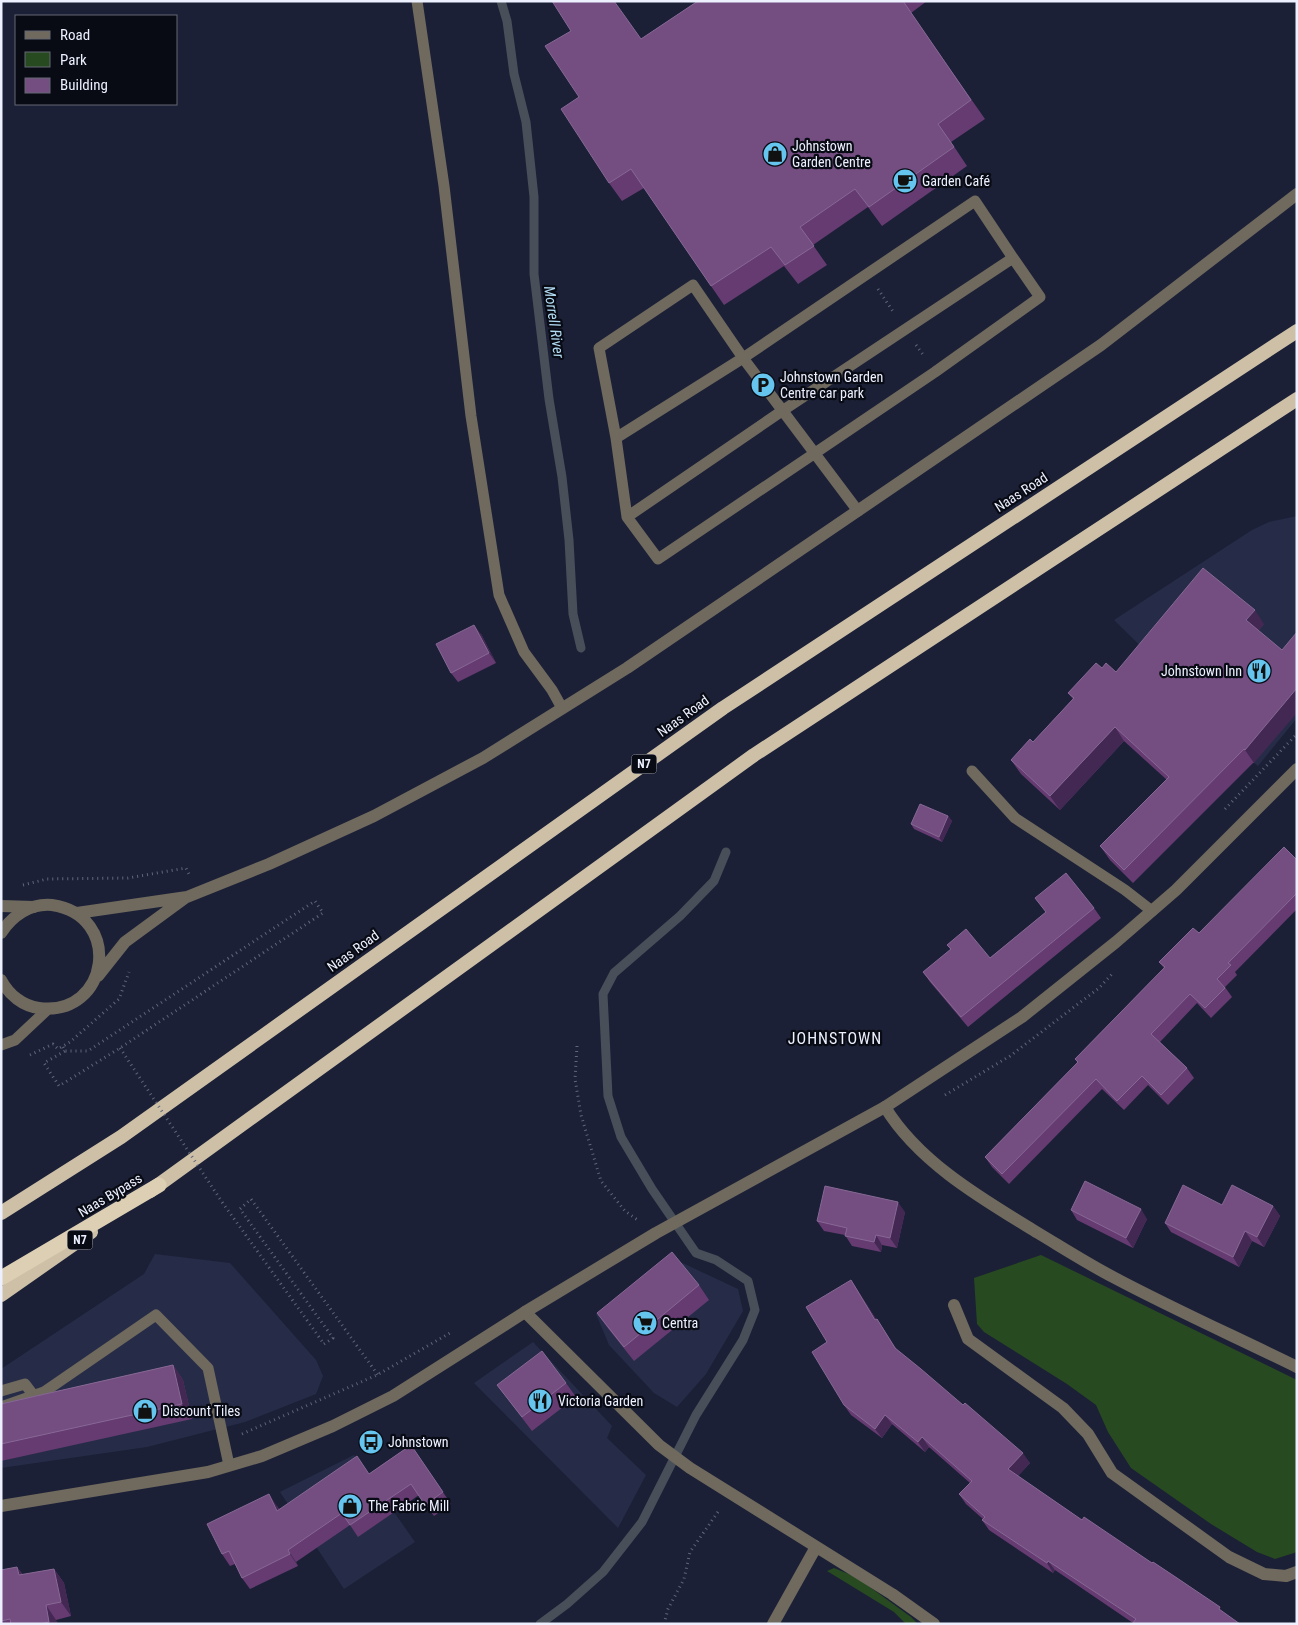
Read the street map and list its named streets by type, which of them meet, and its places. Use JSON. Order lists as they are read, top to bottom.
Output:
{
  "streets": {
    "highway": ["Naas Road", "N7", "Naas Bypass"]
  },
  "crossings": [
    ["N7", "Naas Bypass"]
  ],
  "districts": ["JOHNSTOWN"],
  "water": ["Morrell River"],
  "places": {
    "shop": ["Johnstown Garden Centre", "Discount Tiles", "The Fabric Mill"],
    "cafe": ["Garden Café"],
    "parking": ["Johnstown Garden Centre car park"],
    "restaurant": ["Johnstown Inn", "Victoria Garden"],
    "supermarket": ["Centra"],
    "bus stop": ["Johnstown"]
  },
  "legend": ["Road", "Park", "Building"]
}
